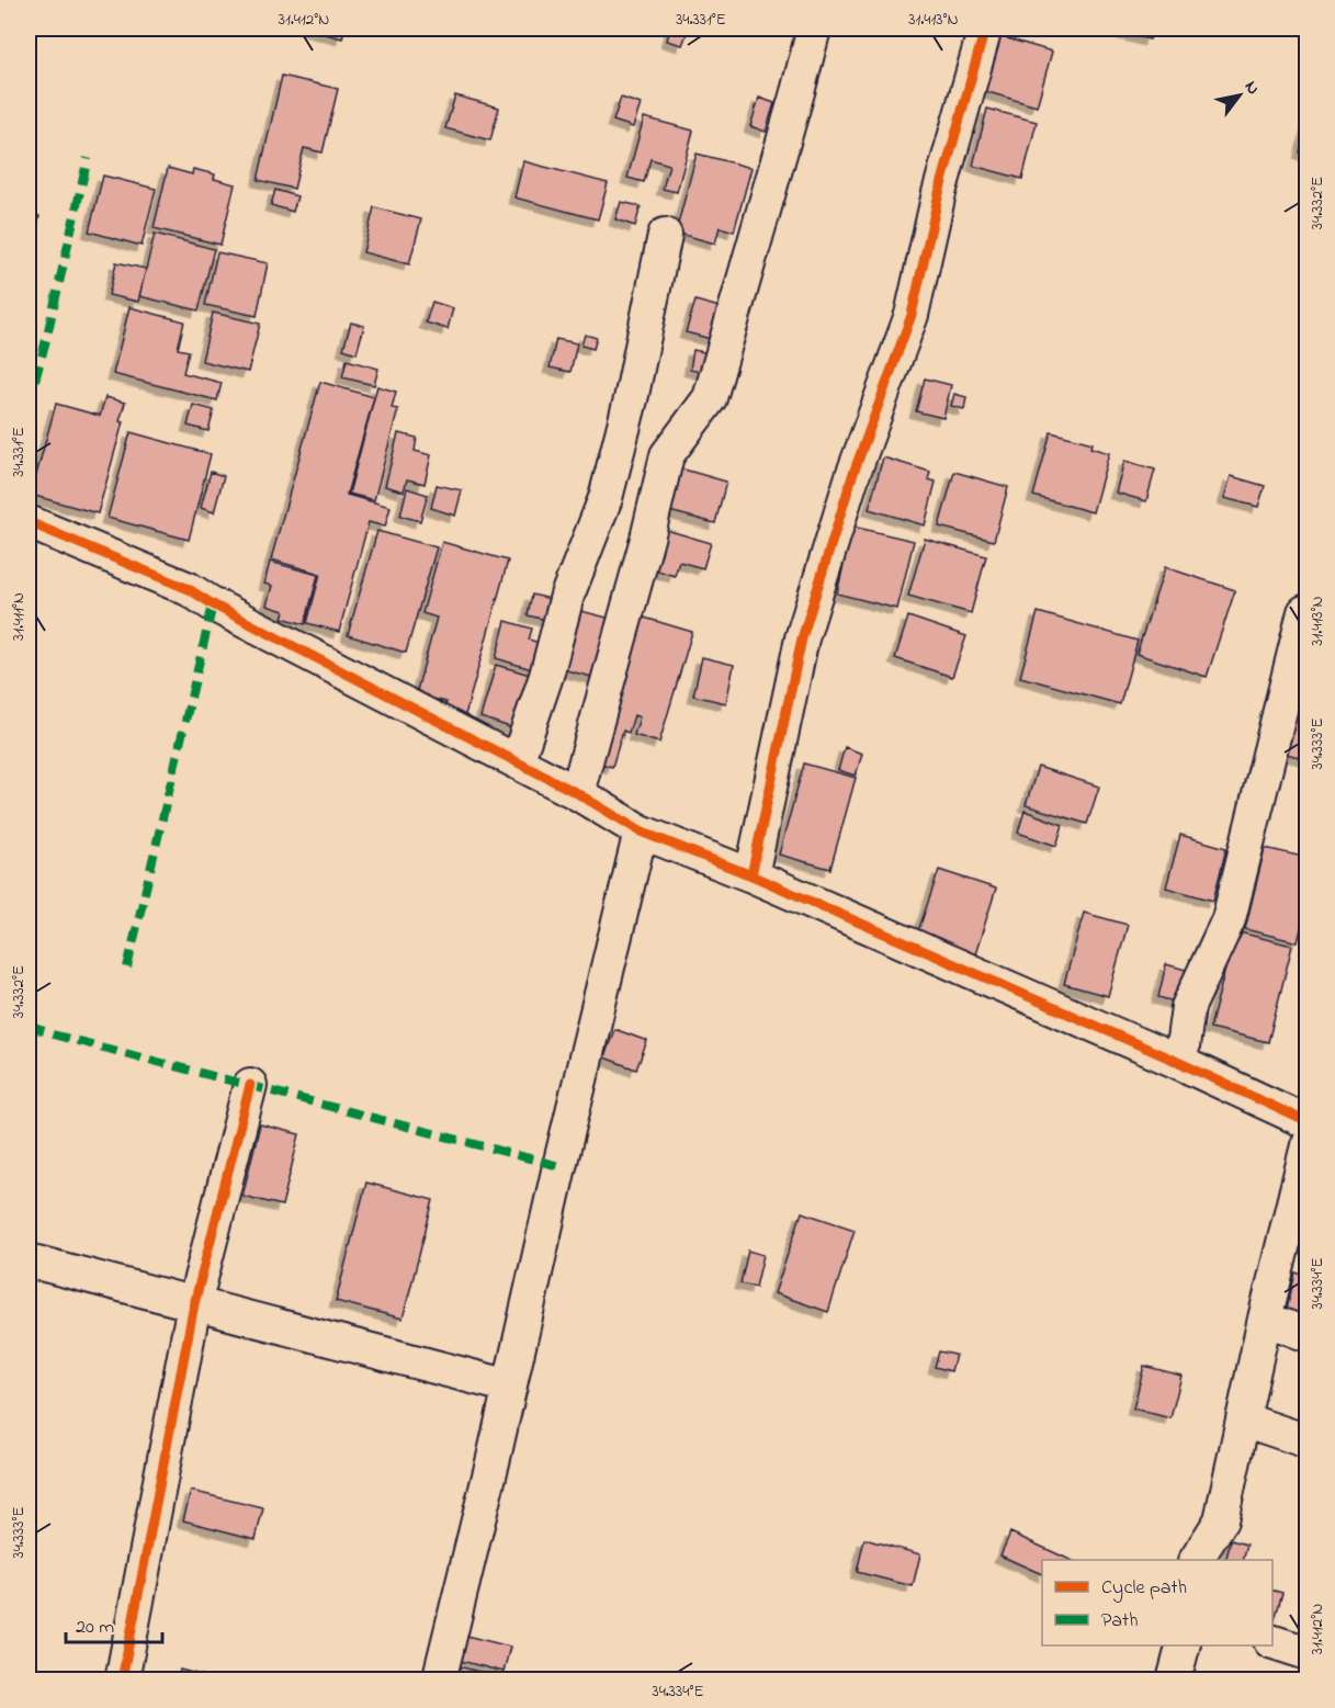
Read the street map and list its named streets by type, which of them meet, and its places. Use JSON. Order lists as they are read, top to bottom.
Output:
{
  "legend": ["Cycle path", "Path"],
  "scale_bar": "20 m",
  "north": "top right",
  "coordinates": [
    "31.412°N",
    "34.331°E",
    "31.413°N",
    "34.332°E",
    "31.411°N",
    "34.333°E",
    "34.334°E"
  ]
}
